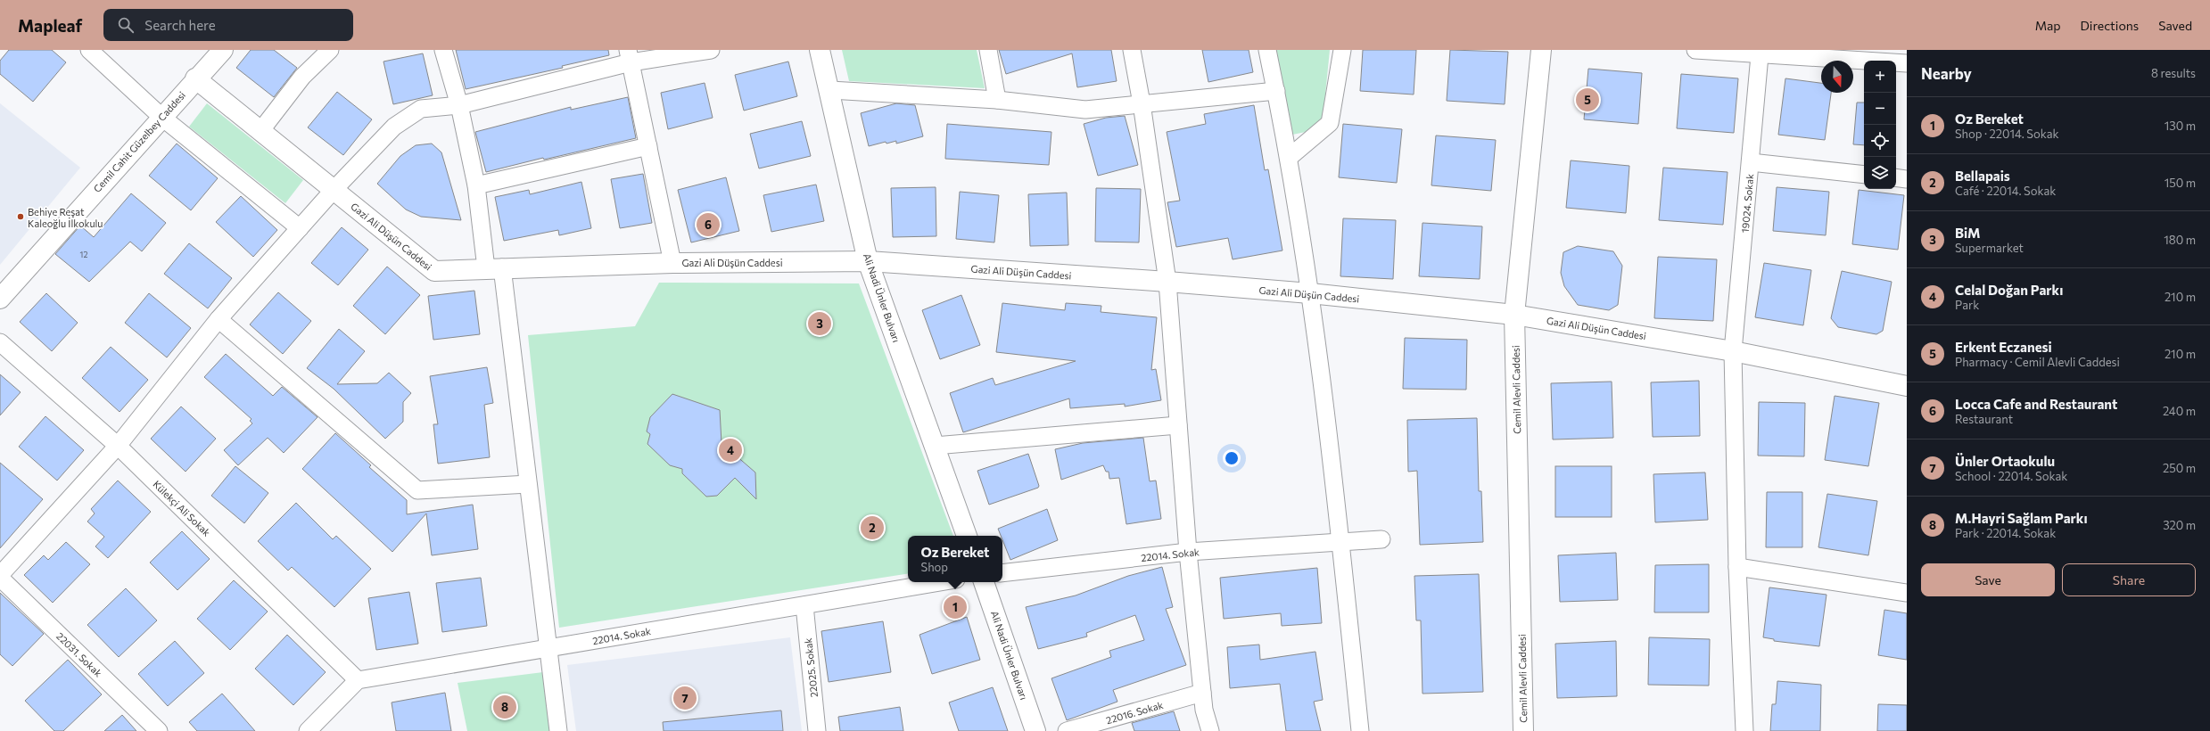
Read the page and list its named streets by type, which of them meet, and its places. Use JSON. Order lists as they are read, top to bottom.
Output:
{
  "streets": {
    "street": [
      "Cemil Cahit Güzelbey Caddesi",
      "19024. Sokak",
      "Gazi Ali Düşün Caddesi",
      "Ali Nadi Ünler Bulvarı",
      "Cemil Alevli Caddesi",
      "Külekçi Ali Sokak",
      "22014. Sokak",
      "22031. Sokak",
      "22025. Sokak",
      "22016. Sokak"
    ]
  },
  "crossings": [
    ["Cemil Cahit Güzelbey Caddesi", "Gazi Ali Düşün Caddesi"],
    ["19024. Sokak", "Gazi Ali Düşün Caddesi"],
    ["Gazi Ali Düşün Caddesi", "Ali Nadi Ünler Bulvarı"],
    ["Gazi Ali Düşün Caddesi", "Cemil Alevli Caddesi"],
    ["Külekçi Ali Sokak", "22014. Sokak"],
    ["22014. Sokak", "22025. Sokak"]
  ],
  "places": ["Behiye Reşat Kaleoğlu İlkokulu"],
  "house_numbers": ["12"],
  "north": "bottom",
  "page": {
    "header": "Mapleaf",
    "search": "Search here",
    "nav": ["Map", "Directions", "Saved"],
    "heading": ["Nearby", "8 results"],
    "map_buttons": ["+", "−"],
    "pins": [
      "5",
      "6",
      "3",
      "4",
      "2",
      "1",
      "7",
      "8"
    ],
    "list": [
      {
        "mark": "1",
        "name": "Oz Bereket",
        "note": "Shop · 22014. Sokak",
        "value": "130 m"
      },
      {
        "mark": "2",
        "name": "Bellapais",
        "note": "Café · 22014. Sokak",
        "value": "150 m"
      },
      {
        "mark": "3",
        "name": "BiM",
        "note": "Supermarket",
        "value": "180 m"
      },
      {
        "mark": "4",
        "name": "Celal Doğan Parkı",
        "note": "Park",
        "value": "210 m"
      },
      {
        "mark": "5",
        "name": "Erkent Eczanesi",
        "note": "Pharmacy · Cemil Alevli Caddesi",
        "value": "210 m"
      },
      {
        "mark": "6",
        "name": "Locca Cafe and Restaurant",
        "note": "Restaurant",
        "value": "240 m"
      },
      {
        "mark": "7",
        "name": "Ünler Ortaokulu",
        "note": "School · 22014. Sokak",
        "value": "250 m"
      },
      {
        "mark": "8",
        "name": "M.Hayri Sağlam Parkı",
        "note": "Park · 22014. Sokak",
        "value": "320 m"
      }
    ],
    "popup": ["Oz Bereket", "Shop"],
    "buttons": ["Save", "Share"]
  }
}
